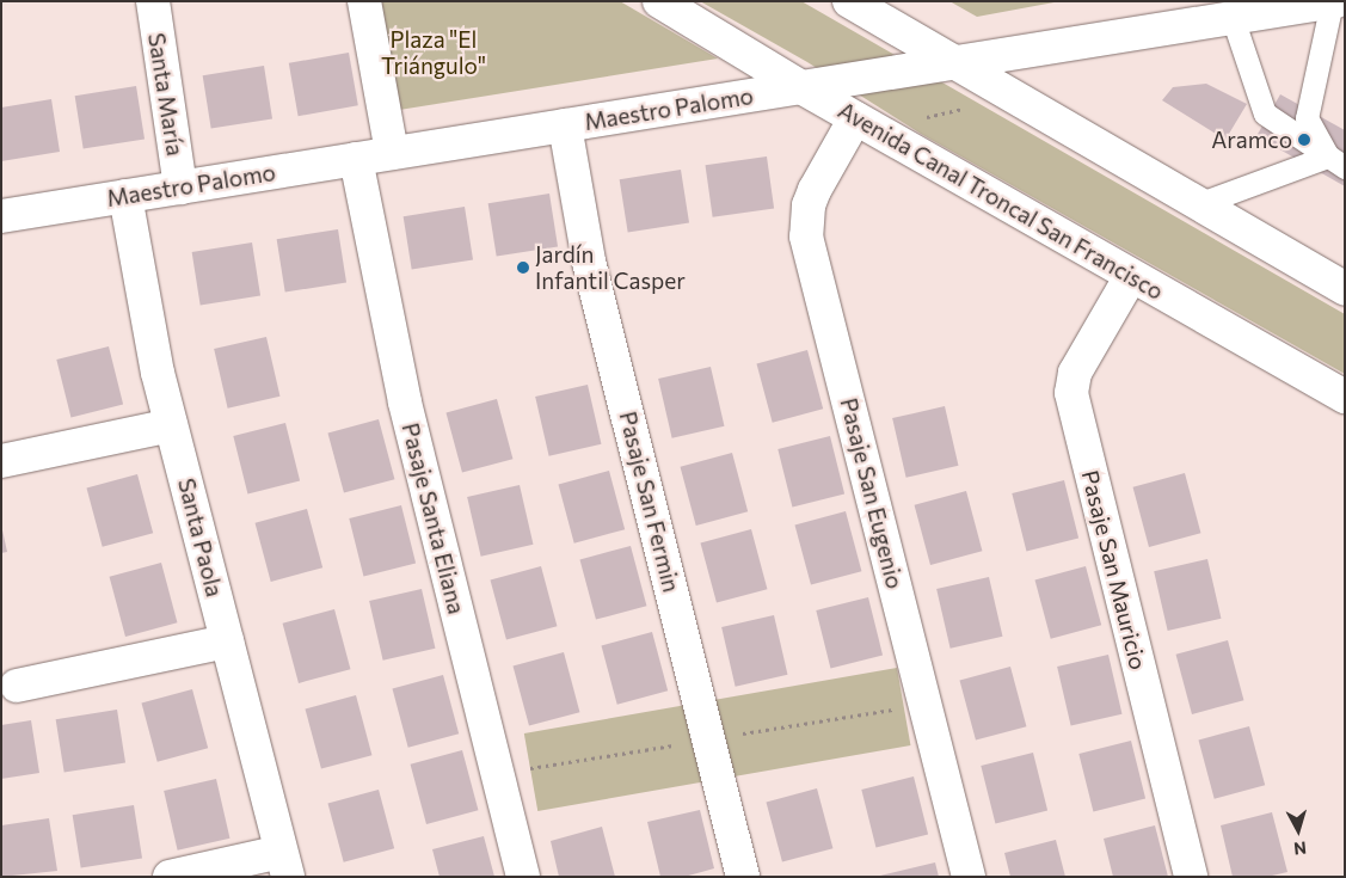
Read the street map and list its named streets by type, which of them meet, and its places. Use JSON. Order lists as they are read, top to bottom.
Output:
{
  "streets": {
    "street": [
      "Santa María",
      "Maestro Palomo",
      "Avenida Canal Troncal San Francisco",
      "Pasaje San Eugenio",
      "Pasaje San Fermin",
      "Pasaje Santa Eliana",
      "Santa Paola",
      "Pasaje San Mauricio"
    ]
  },
  "crossings": [
    ["Santa María", "Maestro Palomo"],
    ["Maestro Palomo", "Avenida Canal Troncal San Francisco"],
    ["Maestro Palomo", "Pasaje San Fermin"],
    ["Maestro Palomo", "Pasaje Santa Eliana"],
    ["Maestro Palomo", "Santa Paola"],
    ["Avenida Canal Troncal San Francisco", "Pasaje San Eugenio"],
    ["Avenida Canal Troncal San Francisco", "Pasaje San Mauricio"]
  ],
  "parks": ["Plaza \"El Triángulo\""],
  "places": ["Aramco", "Jardín Infantil Casper"],
  "north": "bottom"
}
